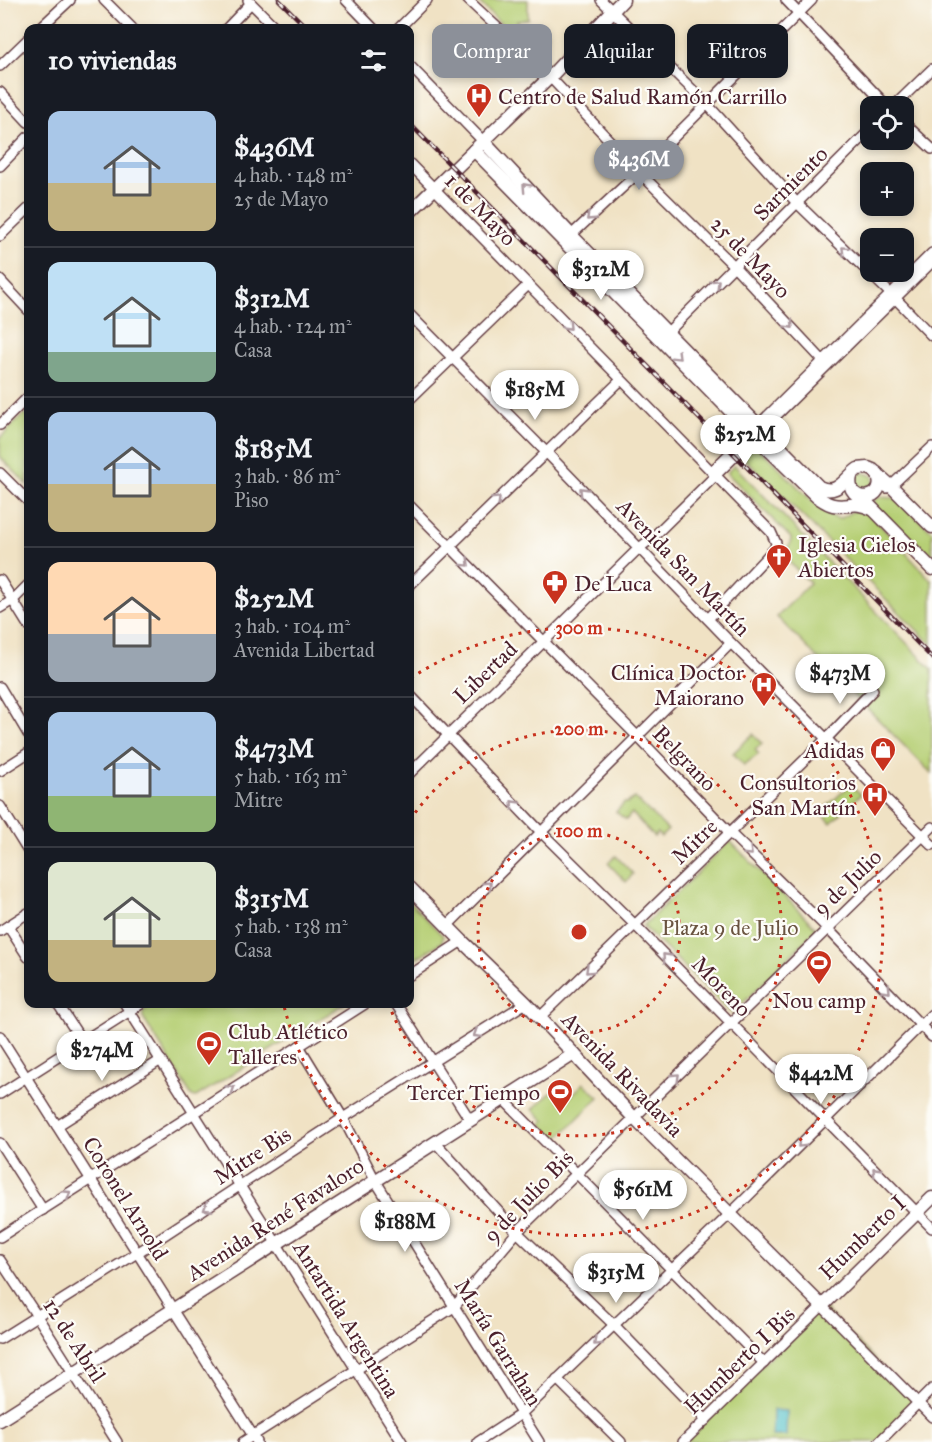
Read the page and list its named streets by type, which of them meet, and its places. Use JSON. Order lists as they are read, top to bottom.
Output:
{
  "streets": {
    "main road": ["Avenida Rivadavia", "Avenida René Favaloro", "Humberto I"],
    "street": [
      "Sarmiento",
      "1 de Mayo",
      "25 de Mayo",
      "Avenida San Martín",
      "Libertad",
      "Belgrano",
      "Mitre",
      "9 de Julio",
      "Moreno",
      "Mitre Bis",
      "9 de Julio Bis",
      "Coronel Arnold",
      "Antartida Argentina",
      "12 de Abril",
      "María Garrahan",
      "Humberto I Bis"
    ]
  },
  "crossings": [
    ["Sarmiento", "25 de Mayo"],
    ["1 de Mayo", "Avenida San Martín"],
    ["1 de Mayo", "Libertad"],
    ["25 de Mayo", "Libertad"],
    ["Avenida San Martín", "Libertad"],
    ["Avenida San Martín", "Mitre"],
    ["Avenida San Martín", "9 de Julio"],
    ["Libertad", "Belgrano"],
    ["Libertad", "Moreno"],
    ["Belgrano", "Mitre"],
    ["Belgrano", "9 de Julio"],
    ["Mitre", "Moreno"],
    ["Mitre", "Avenida Rivadavia"],
    ["9 de Julio", "Moreno"],
    ["9 de Julio", "Avenida Rivadavia"],
    ["9 de Julio", "9 de Julio Bis"],
    ["Moreno", "Humberto I"],
    ["Avenida Rivadavia", "Mitre Bis"],
    ["Avenida Rivadavia", "9 de Julio Bis"],
    ["Avenida Rivadavia", "Avenida René Favaloro"],
    ["Avenida Rivadavia", "Humberto I"],
    ["Avenida Rivadavia", "Humberto I Bis"],
    ["Mitre Bis", "Coronel Arnold"],
    ["Mitre Bis", "Antartida Argentina"],
    ["Mitre Bis", "12 de Abril"],
    ["Mitre Bis", "María Garrahan"],
    ["9 de Julio Bis", "Coronel Arnold"],
    ["9 de Julio Bis", "Antartida Argentina"],
    ["9 de Julio Bis", "María Garrahan"],
    ["Coronel Arnold", "Avenida René Favaloro"],
    ["Avenida René Favaloro", "Antartida Argentina"],
    ["Avenida René Favaloro", "12 de Abril"],
    ["Avenida René Favaloro", "María Garrahan"],
    ["Humberto I", "Humberto I Bis"]
  ],
  "one_way": [
    "Sarmiento",
    "Belgrano",
    "Moreno",
    "Mitre Bis"
  ],
  "parks": ["Plaza 9 de Julio"],
  "places": {
    "hospital": ["Centro de Salud Ramón Carrillo", "Clínica Doctor Maiorano", "Consultorios San Martín"],
    "church": ["Iglesia Cielos Abiertos"],
    "pharmacy": ["De Luca"],
    "shop": ["Adidas"],
    "sports": ["Nou camp", "Club Atlético Talleres", "Tercer Tiempo"]
  },
  "page": {
    "chip": ["Comprar", "Alquilar", "Filtros"],
    "heading": "10 viviendas",
    "map_buttons": ["+", "−"],
    "list": [
      {
        "name": "$436M",
        "note": "4 hab. · 148 m² · 25 de Mayo"
      },
      {
        "name": "$312M",
        "note": "4 hab. · 124 m² · Casa"
      },
      {
        "name": "$185M",
        "note": "3 hab. · 86 m² · Piso"
      },
      {
        "name": "$252M",
        "note": "3 hab. · 104 m² · Avenida Libertad"
      },
      {
        "name": "$473M",
        "note": "5 hab. · 163 m² · Mitre"
      },
      {
        "name": "$315M",
        "note": "5 hab. · 138 m² · Casa"
      }
    ],
    "price": [
      "$436M",
      "$312M",
      "$185M",
      "$252M",
      "$473M",
      "$274M",
      "$442M",
      "$561M",
      "$188M",
      "$315M"
    ]
  },
  "rings": ["300 m", "200 m", "100 m"]
}
